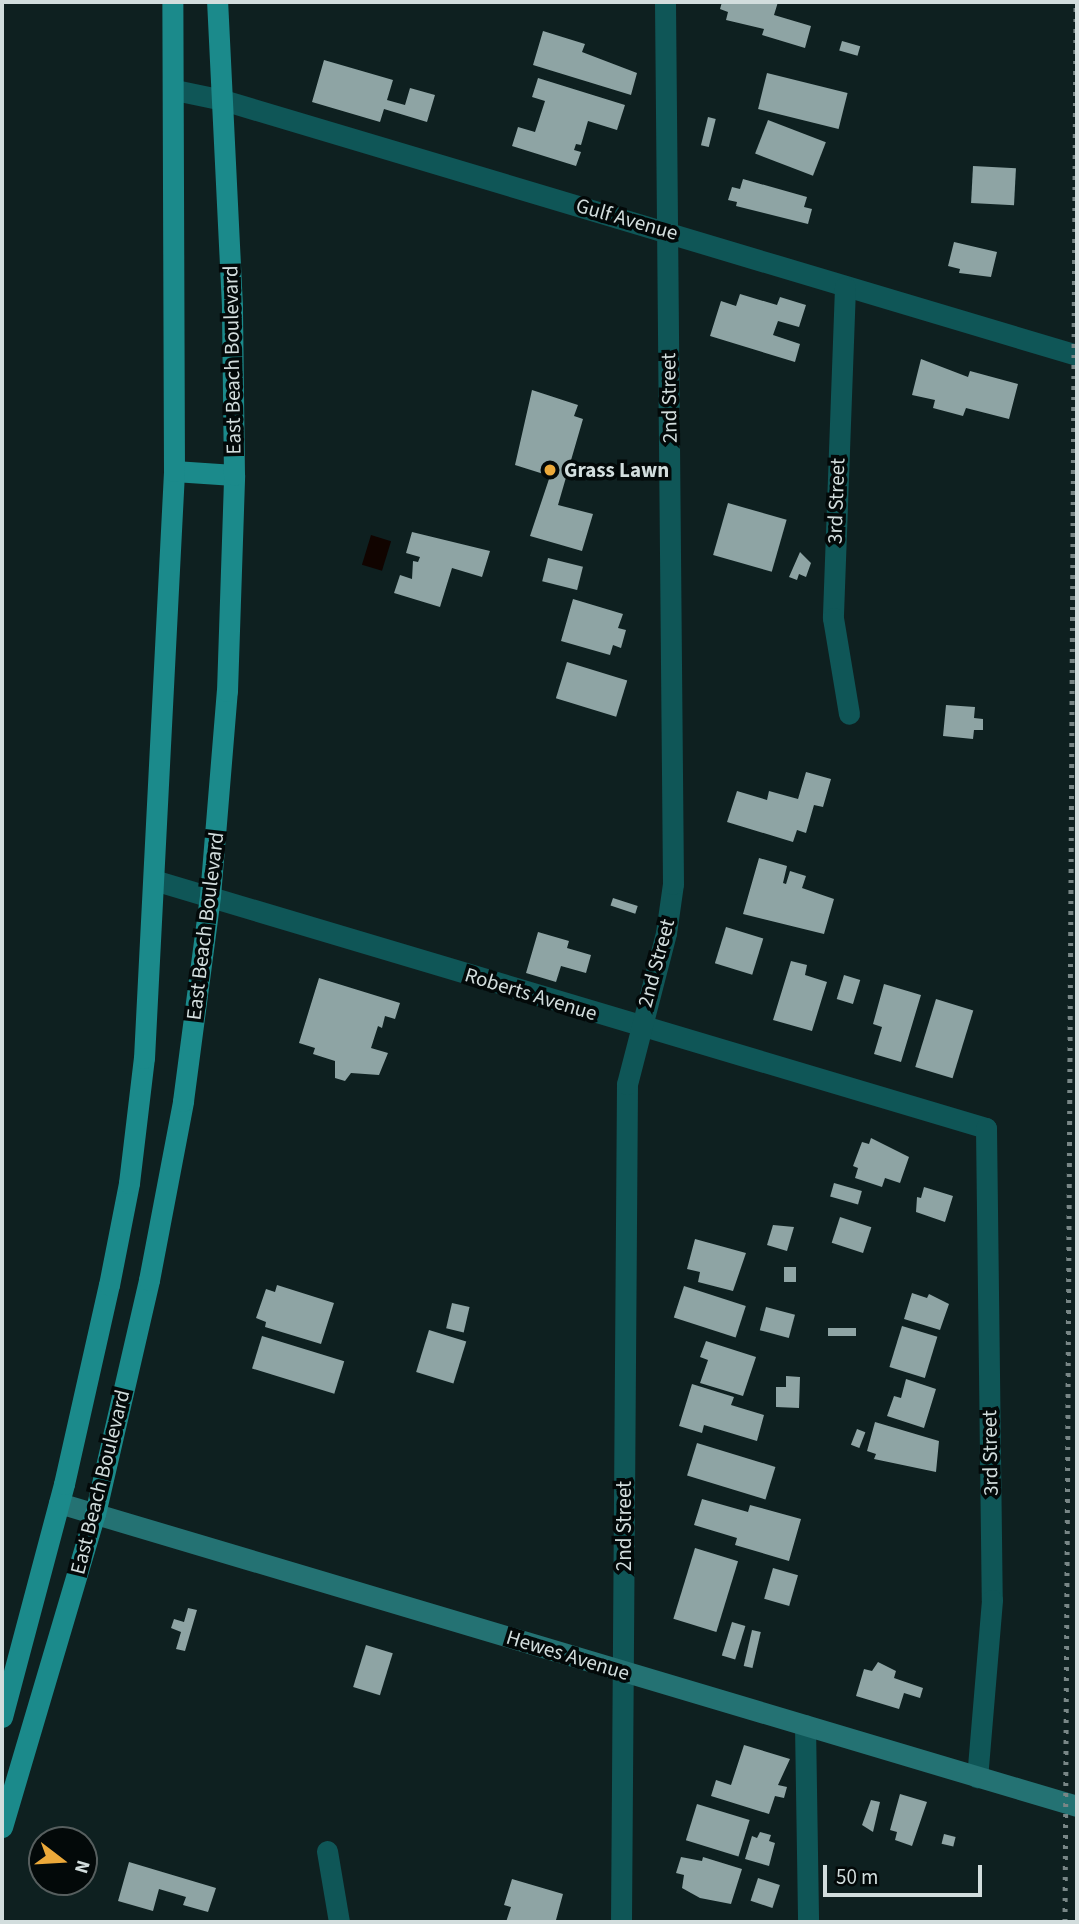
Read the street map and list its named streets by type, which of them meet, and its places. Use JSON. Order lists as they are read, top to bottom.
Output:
{
  "streets": {
    "main road": ["East Beach Boulevard", "Hewes Avenue"],
    "street": [
      "Gulf Avenue",
      "2nd Street",
      "3rd Street",
      "Roberts Avenue"
    ]
  },
  "crossings": [
    ["Gulf Avenue", "East Beach Boulevard"],
    ["Gulf Avenue", "2nd Street"],
    ["Gulf Avenue", "3rd Street"],
    ["East Beach Boulevard", "Roberts Avenue"],
    ["East Beach Boulevard", "Hewes Avenue"],
    ["2nd Street", "Roberts Avenue"],
    ["2nd Street", "Hewes Avenue"],
    ["3rd Street", "Roberts Avenue"],
    ["3rd Street", "Hewes Avenue"]
  ],
  "places": ["Grass Lawn"],
  "scale_bar": "50 m",
  "north": "right"
}
